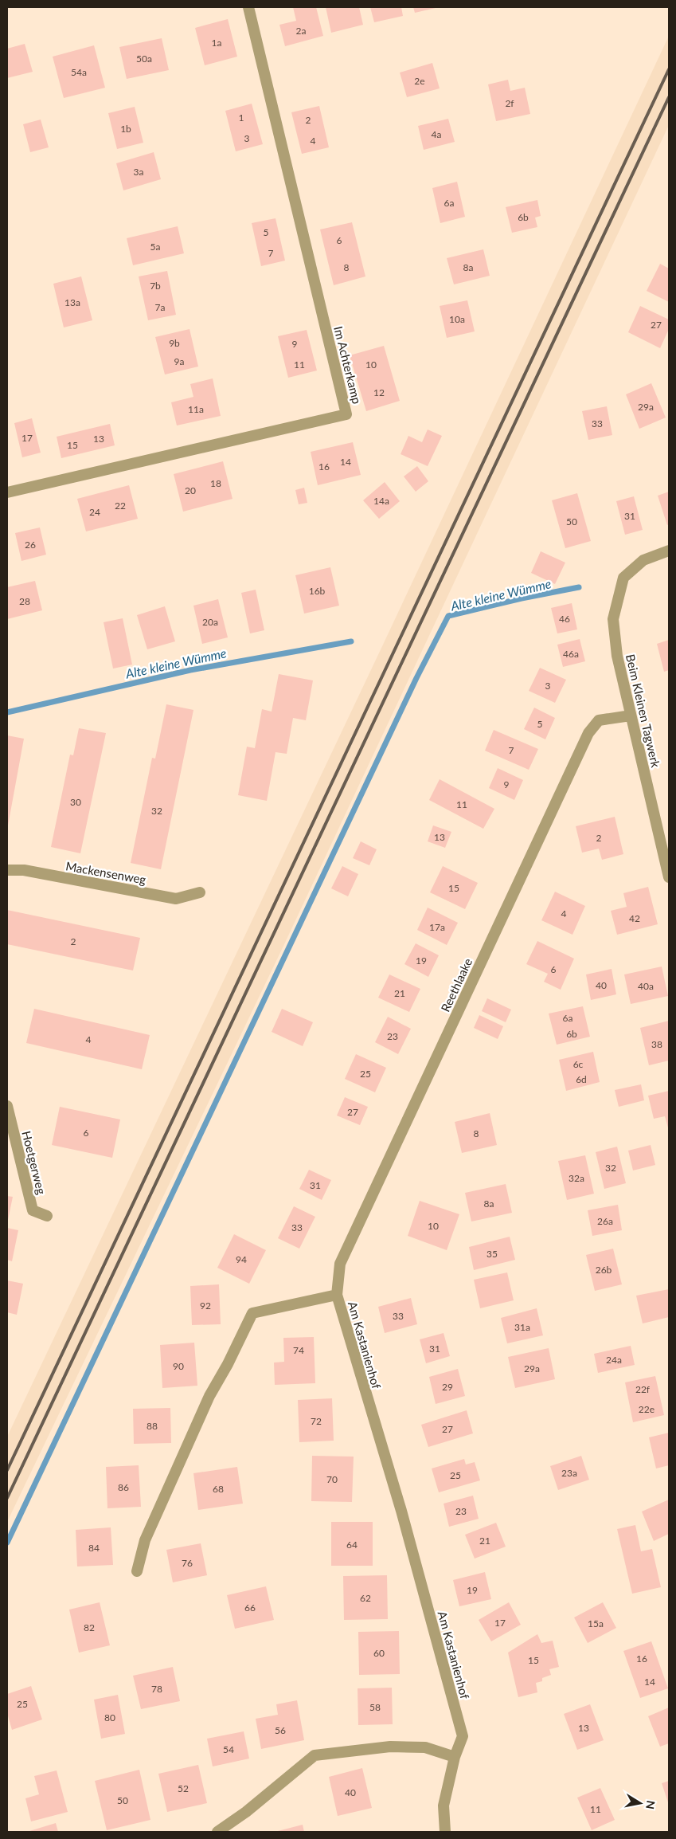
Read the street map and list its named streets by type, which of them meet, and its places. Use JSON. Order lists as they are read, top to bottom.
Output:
{
  "streets": {
    "street": [
      "Im Achterkamp",
      "Beim Kleinen Tagwerk",
      "Mackensenweg",
      "Reethlaake",
      "Hoetgerweg",
      "Am Kastanienhof"
    ]
  },
  "crossings": [
    ["Beim Kleinen Tagwerk", "Reethlaake"],
    ["Reethlaake", "Am Kastanienhof"]
  ],
  "water": ["Alte kleine Wümme"],
  "house_numbers": [
    "2a",
    "1a",
    "50a",
    "54a",
    "2e",
    "2f",
    "1",
    "2",
    "1b",
    "4a",
    "3",
    "4",
    "3a",
    "6a",
    "6b",
    "5",
    "6",
    "5a",
    "7",
    "8",
    "8a",
    "7b",
    "13a",
    "7a",
    "10a",
    "27",
    "9b",
    "9",
    "9a",
    "11",
    "10",
    "12",
    "29a",
    "11a",
    "33",
    "17",
    "13",
    "15",
    "14",
    "16",
    "18",
    "20",
    "14a",
    "22",
    "24",
    "31",
    "50",
    "26",
    "16b",
    "28",
    "46",
    "20a",
    "46a",
    "3",
    "5",
    "7",
    "9",
    "30",
    "11",
    "32",
    "13",
    "2",
    "15",
    "4",
    "42",
    "17a",
    "2",
    "19",
    "6",
    "40",
    "40a",
    "21",
    "6a",
    "6b",
    "23",
    "4",
    "38",
    "6c",
    "25",
    "6d",
    "27",
    "6",
    "8",
    "32",
    "32a",
    "31",
    "8a",
    "26a",
    "10",
    "33",
    "35",
    "94",
    "26b",
    "92",
    "33",
    "31a",
    "31",
    "74",
    "24a",
    "90",
    "29a",
    "29",
    "22f",
    "22e",
    "72",
    "88",
    "27",
    "23a",
    "25",
    "70",
    "86",
    "68",
    "23",
    "21",
    "64",
    "84",
    "76",
    "19",
    "62",
    "66",
    "17",
    "15a",
    "82",
    "60",
    "16",
    "15",
    "14",
    "78",
    "25",
    "58",
    "80",
    "13",
    "56",
    "54",
    "52",
    "40",
    "50",
    "11"
  ],
  "north": "right"
}
